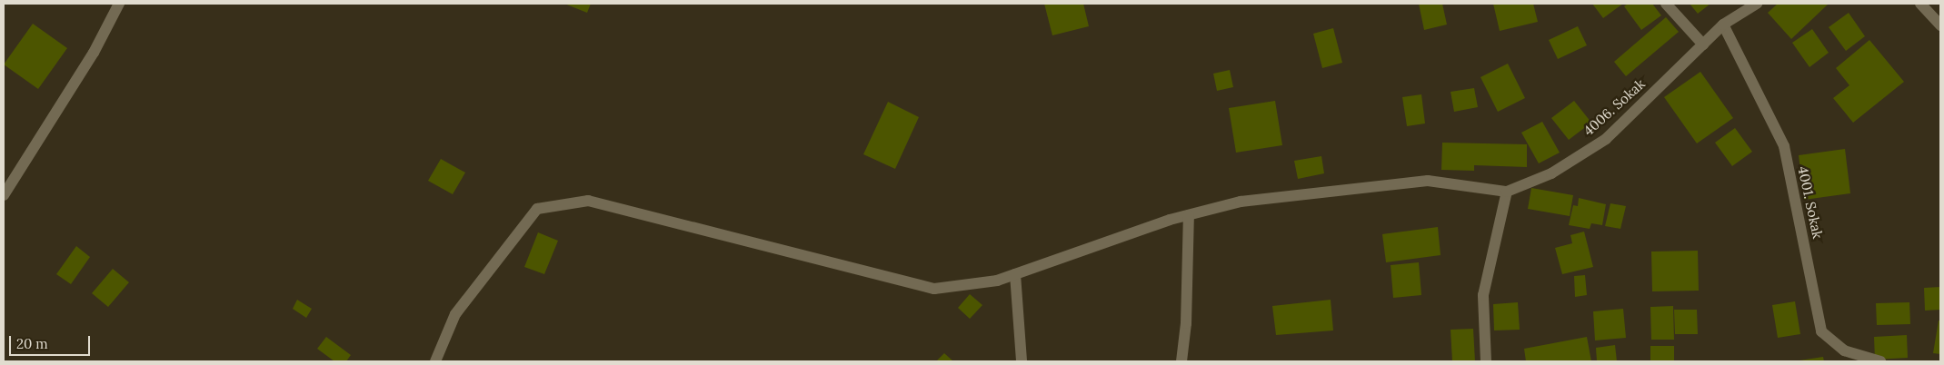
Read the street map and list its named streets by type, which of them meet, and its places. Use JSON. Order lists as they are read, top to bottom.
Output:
{
  "streets": {
    "street": ["4006. Sokak", "4001. Sokak"]
  },
  "crossings": [
    ["4006. Sokak", "4001. Sokak"]
  ],
  "scale_bar": "20 m"
}
